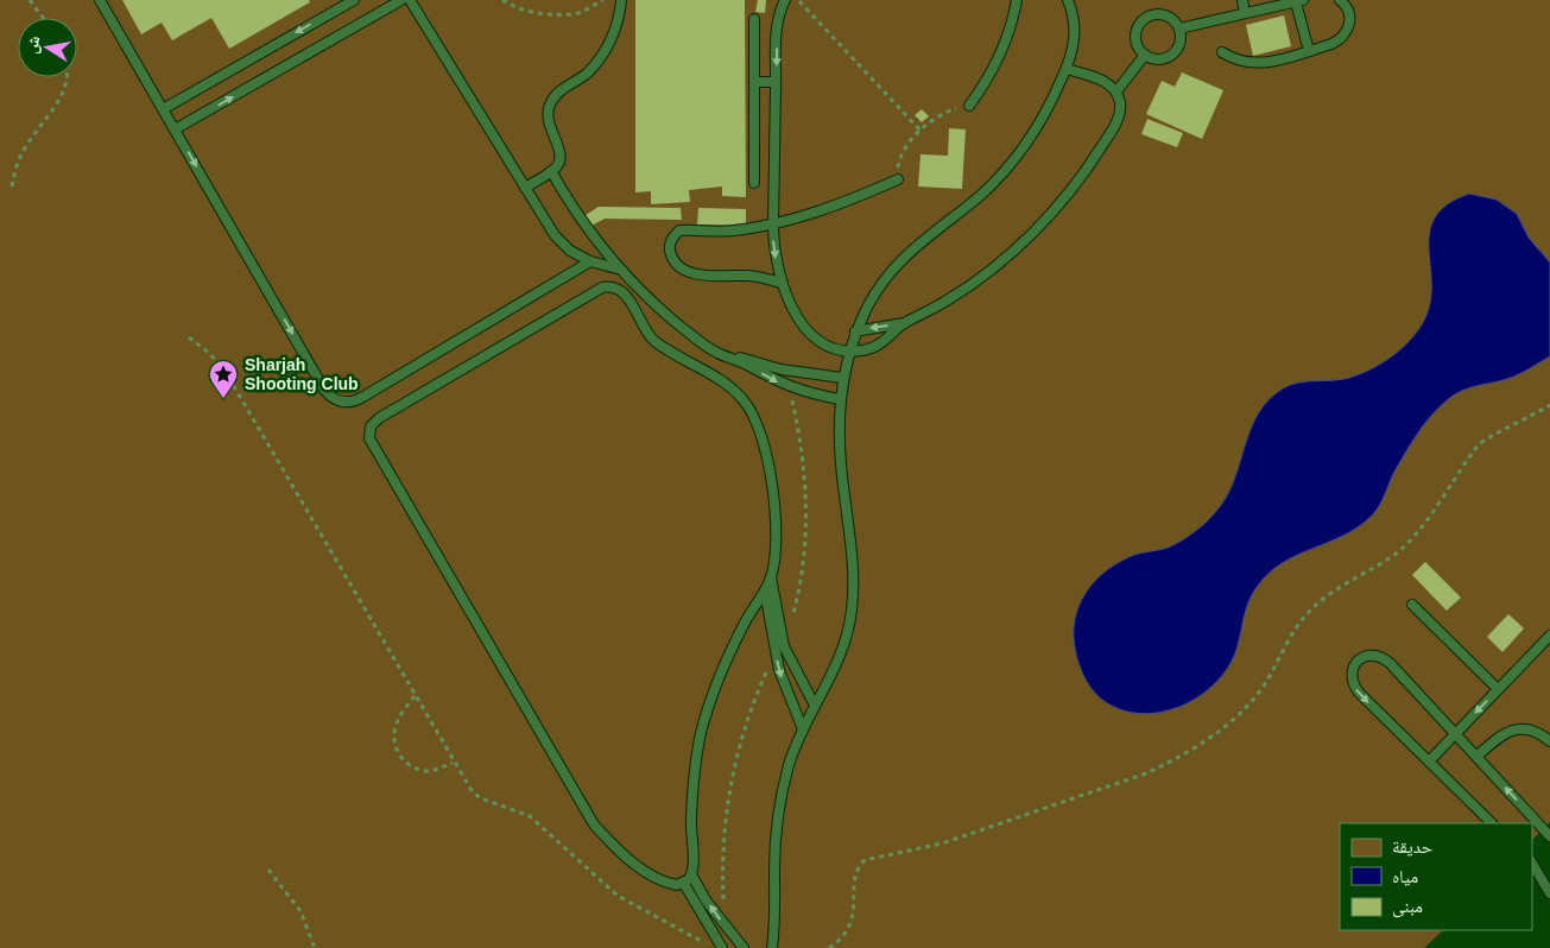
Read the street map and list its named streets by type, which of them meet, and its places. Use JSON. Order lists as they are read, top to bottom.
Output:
{
  "places": {
    "place": ["Sharjah Shooting Club"]
  },
  "legend": ["حديقة", "مياه", "مبنى"],
  "north": "left"
}
